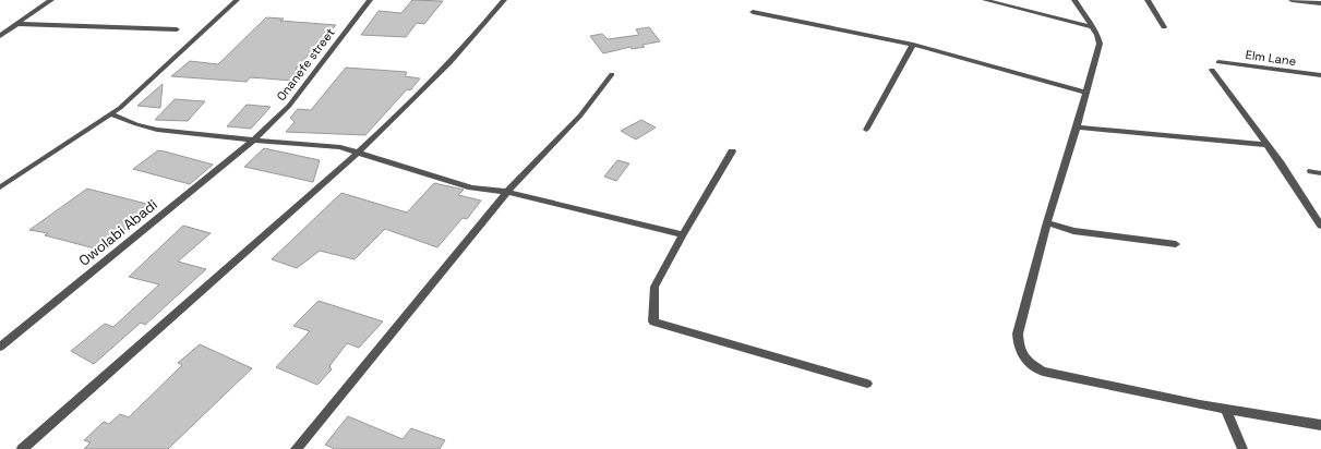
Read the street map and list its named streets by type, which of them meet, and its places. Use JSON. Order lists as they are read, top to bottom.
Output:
{
  "streets": {
    "street": ["Elm Lane", "Onanefe street", "Owolabi Abadi"]
  },
  "crossings": [
    ["Onanefe street", "Owolabi Abadi"]
  ]
}
